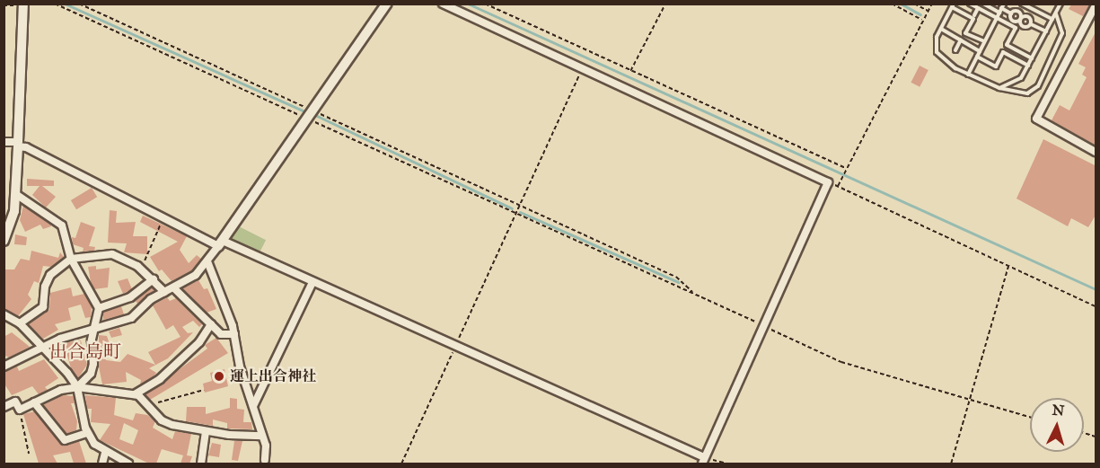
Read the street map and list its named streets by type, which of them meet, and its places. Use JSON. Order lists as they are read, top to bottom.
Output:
{
  "districts": ["出合島町"],
  "places": ["運上出合神社"],
  "north": "top"
}
